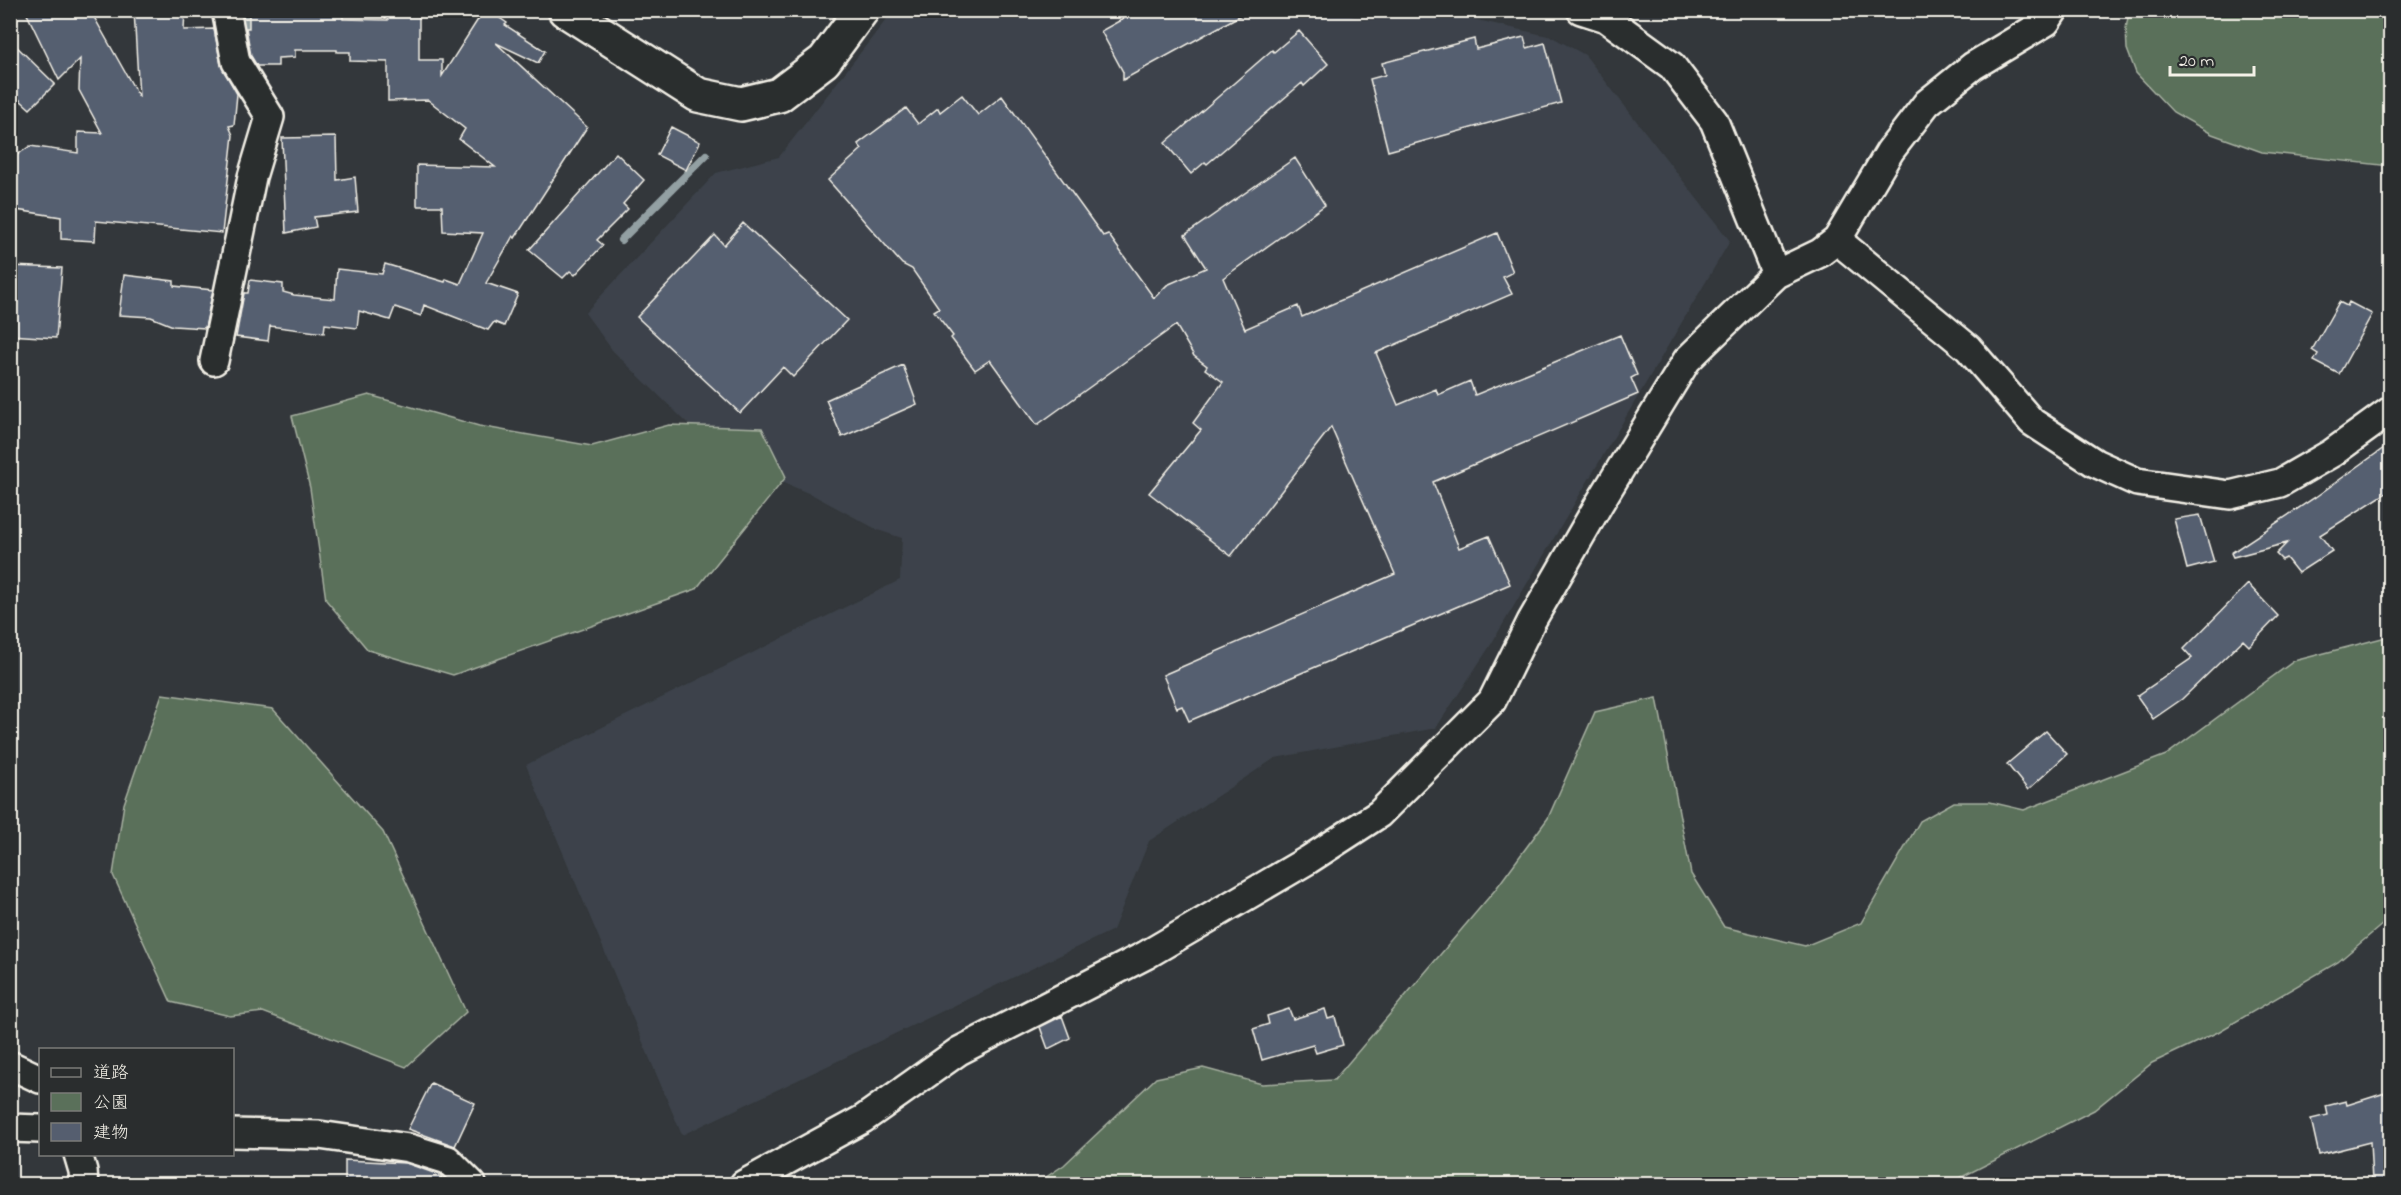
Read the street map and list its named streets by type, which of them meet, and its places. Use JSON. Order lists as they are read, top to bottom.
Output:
{
  "legend": ["道路", "公園", "建物"],
  "scale_bar": "20 m"
}
